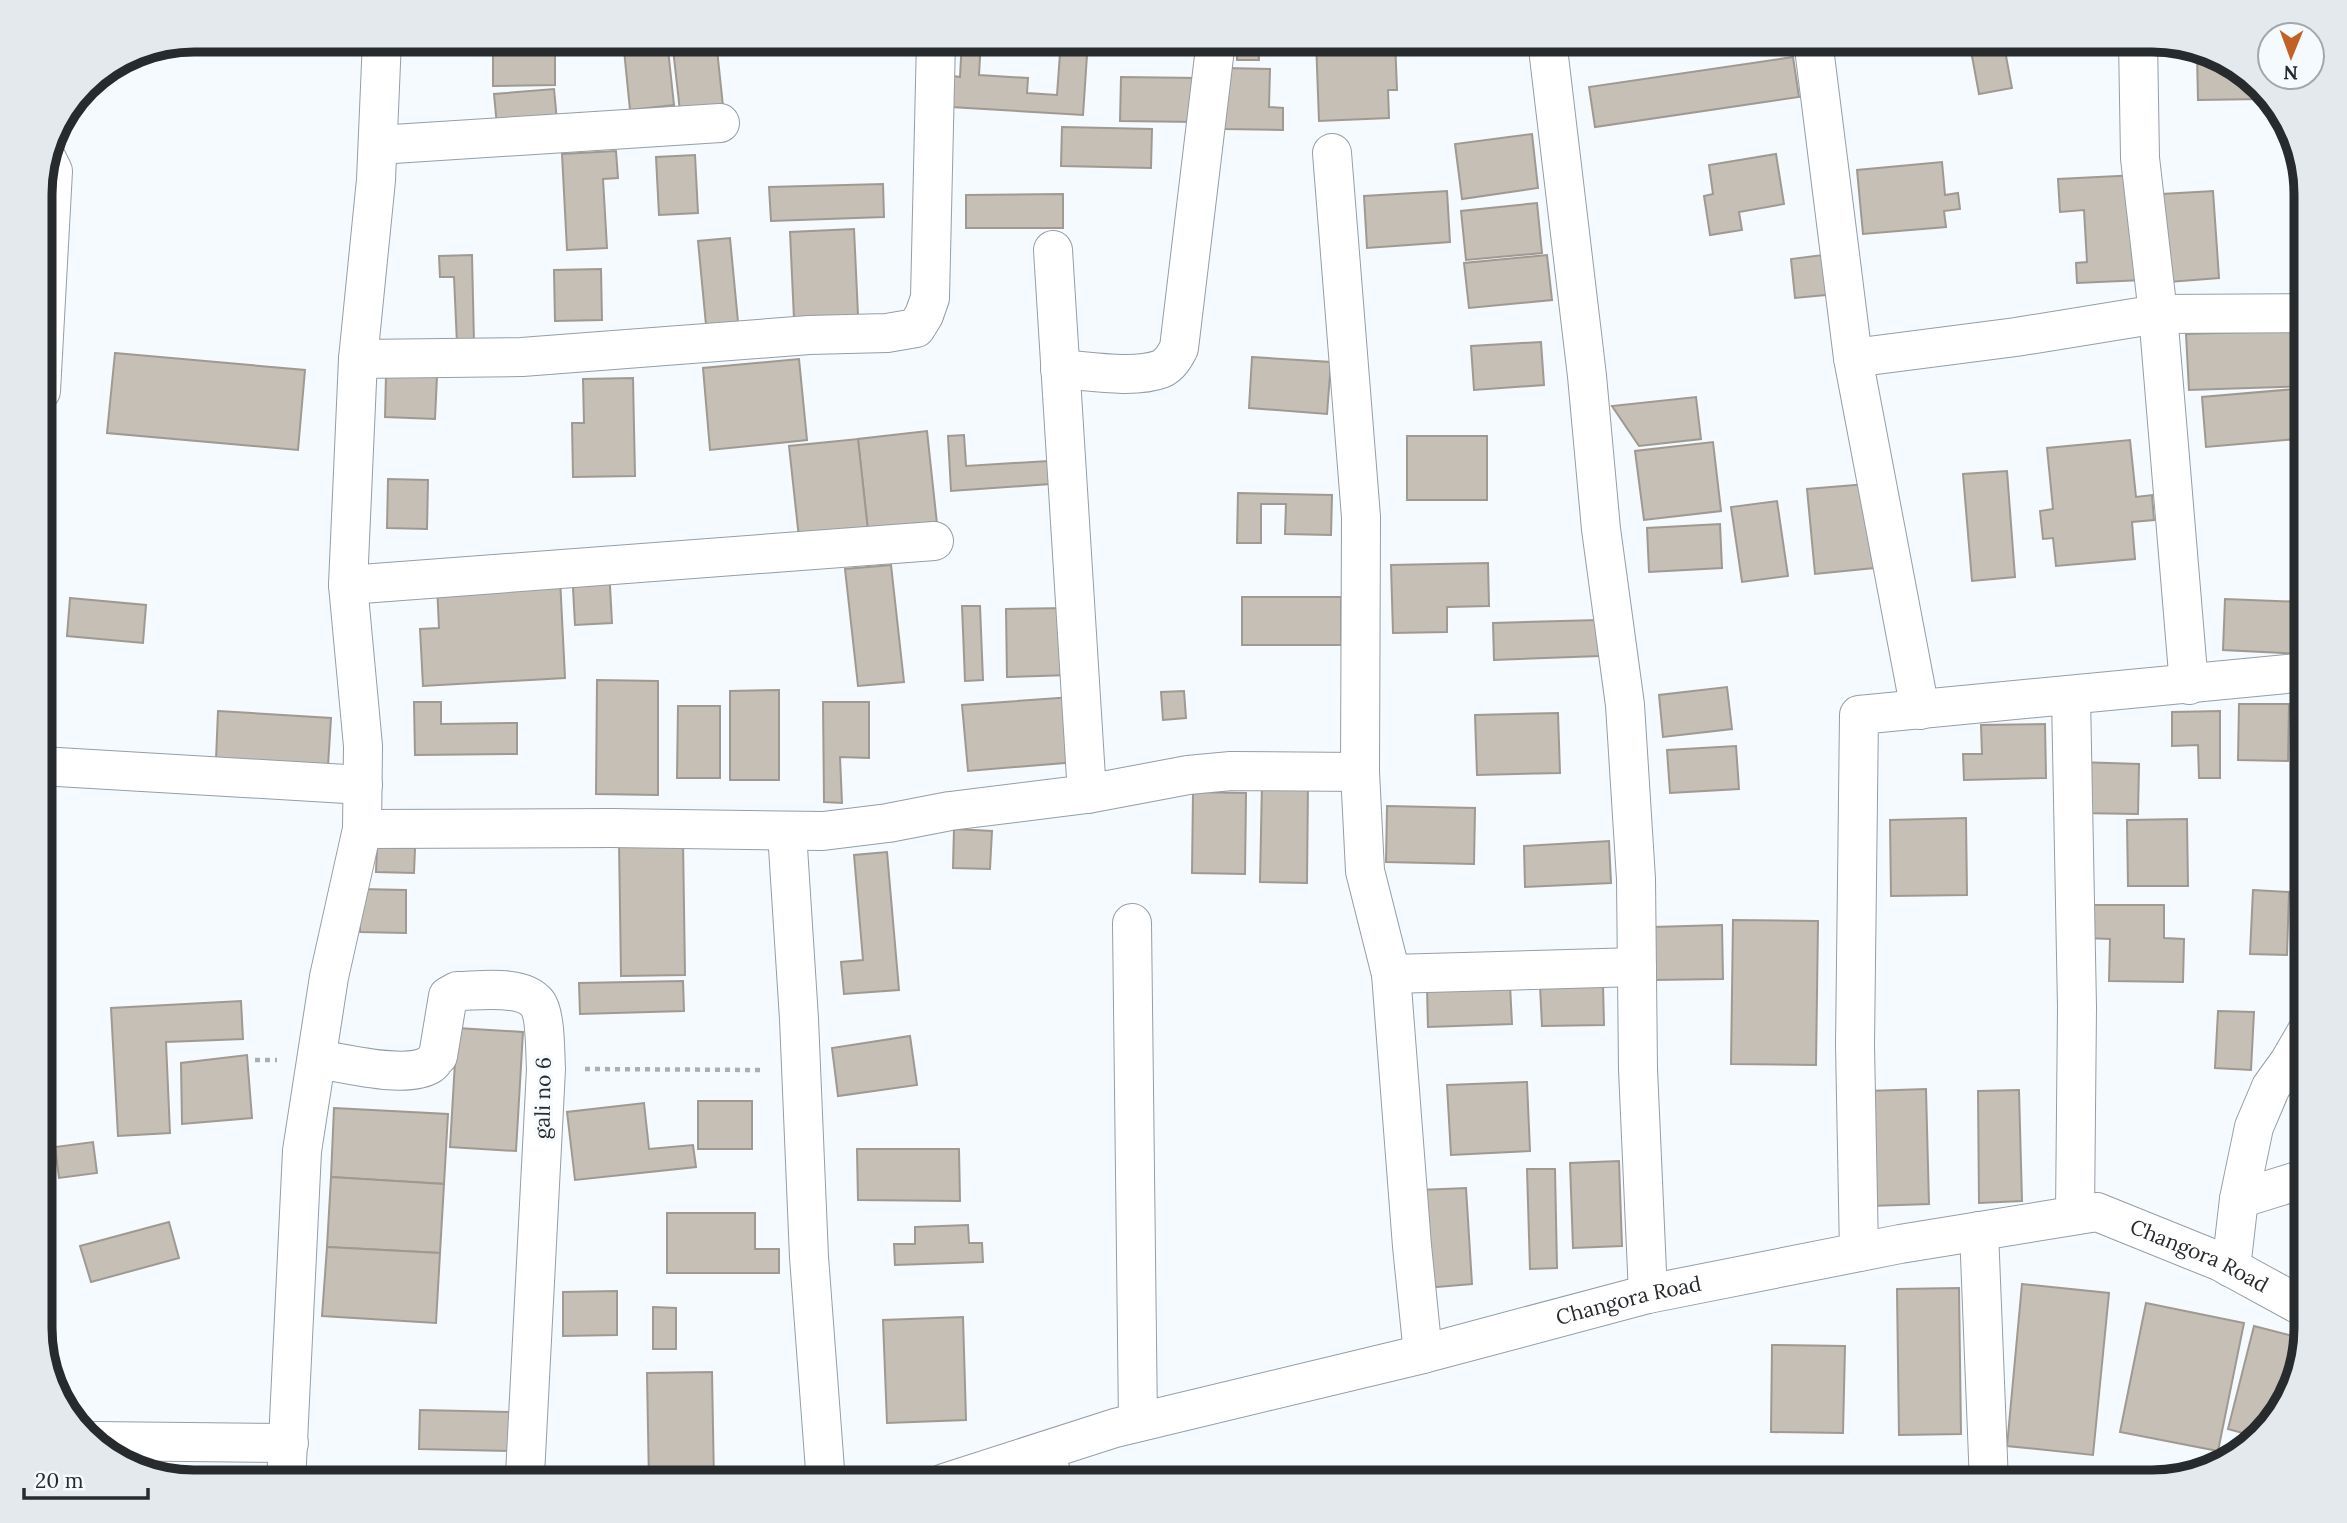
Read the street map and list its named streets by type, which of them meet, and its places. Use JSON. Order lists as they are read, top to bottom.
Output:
{
  "streets": {
    "street": ["gali no 6", "Changora Road"]
  },
  "scale_bar": "20 m",
  "north": "bottom"
}
